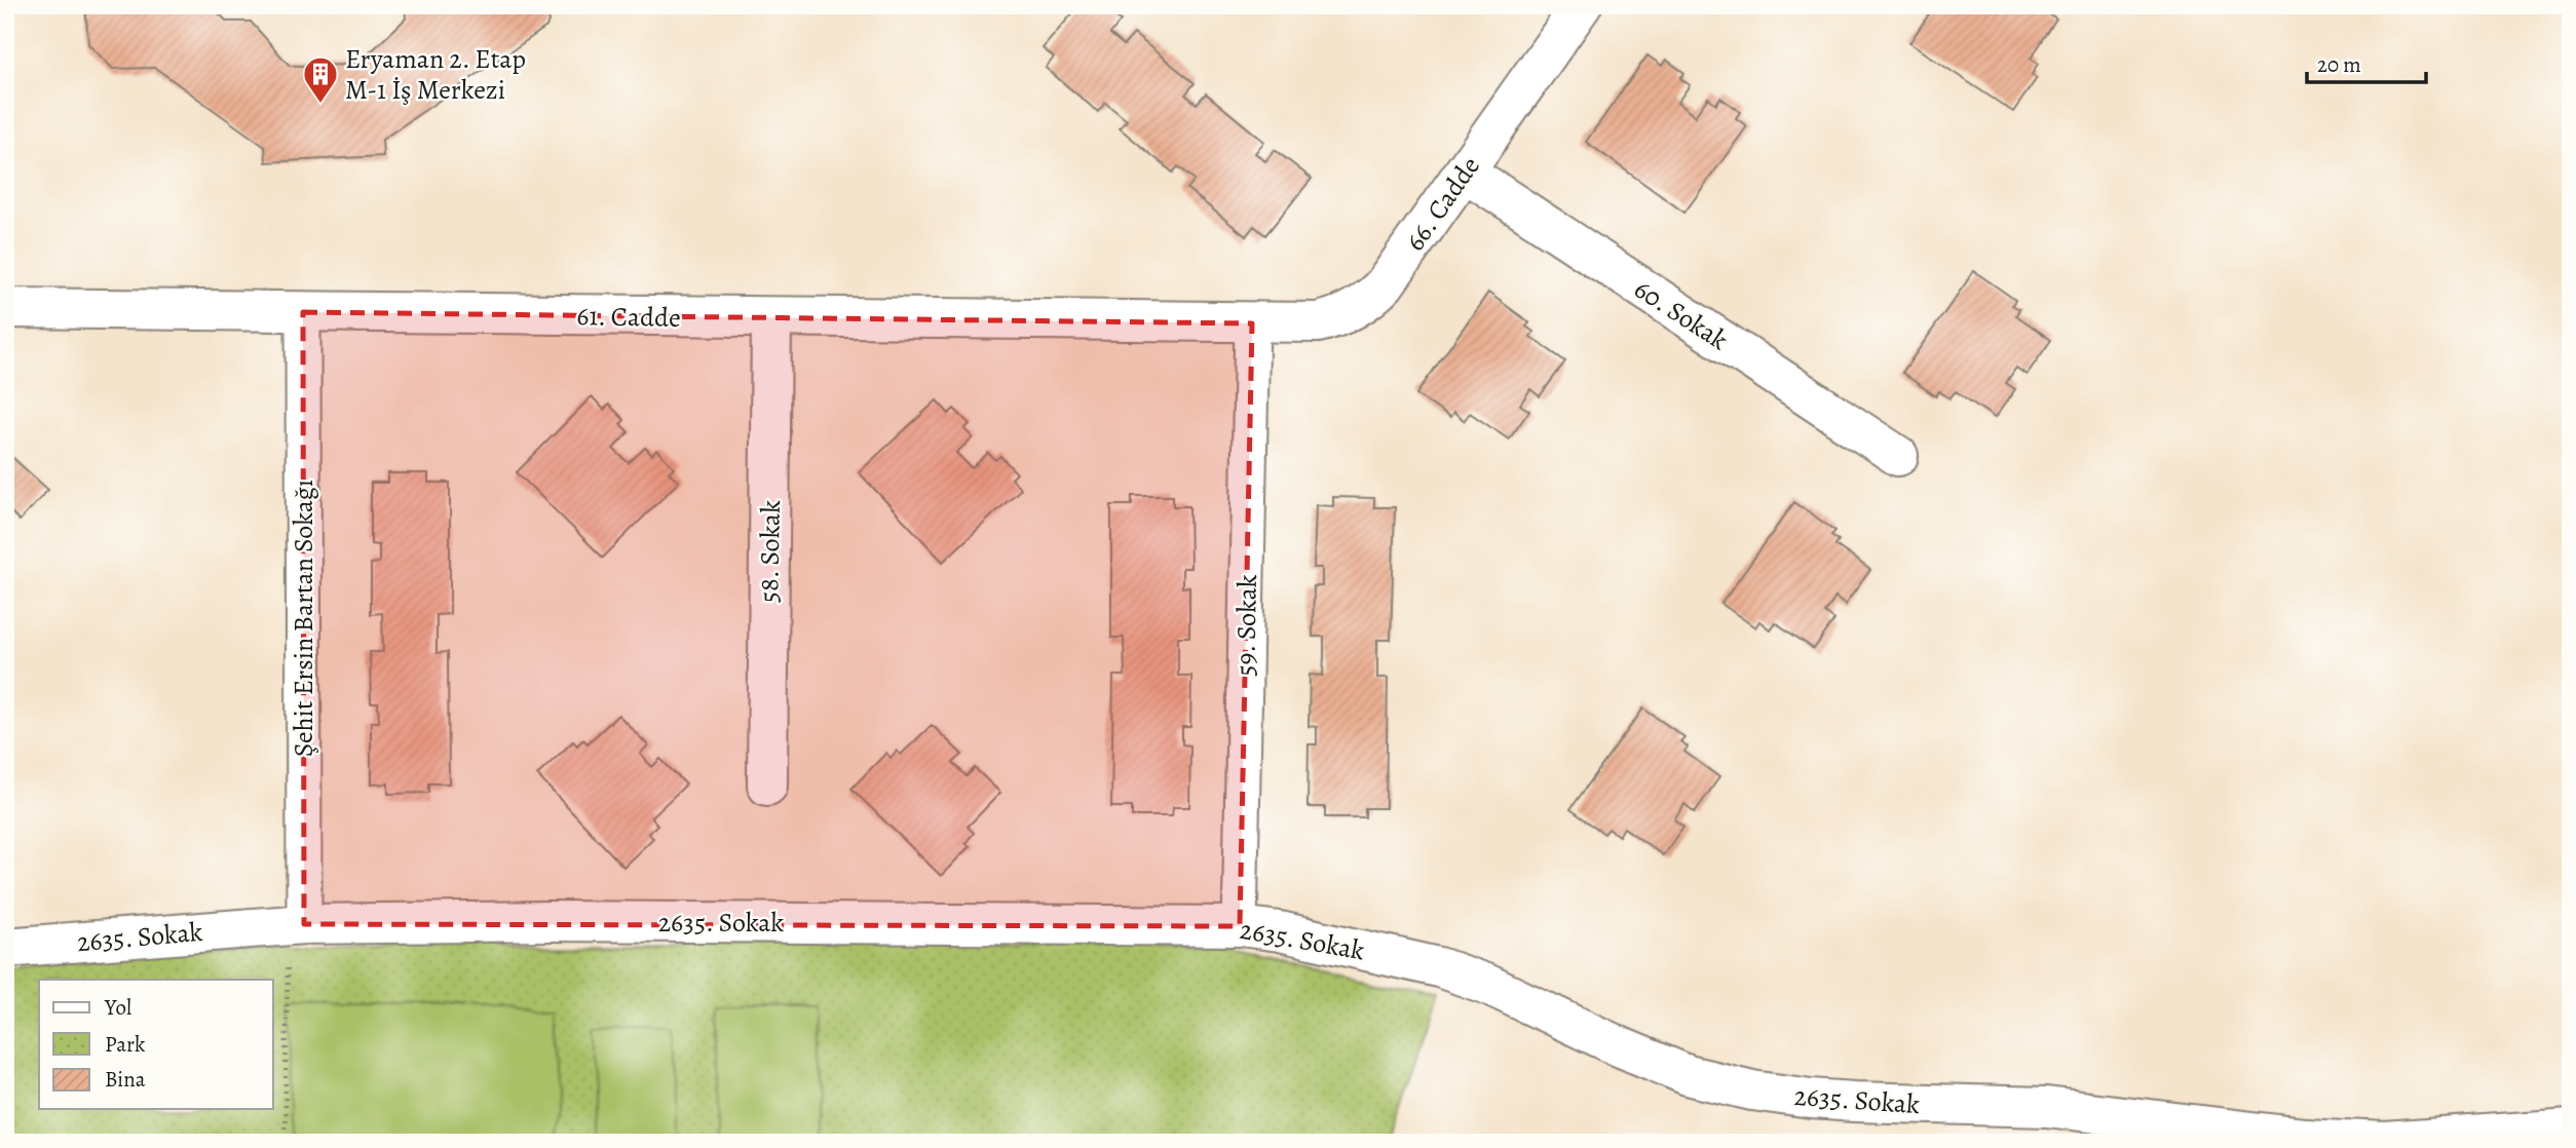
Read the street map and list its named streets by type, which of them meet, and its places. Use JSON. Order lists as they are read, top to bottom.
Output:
{
  "streets": {
    "street": [
      "66. Cadde",
      "60. Sokak",
      "61. Cadde",
      "58. Sokak",
      "Şehit Ersin Bartan Sokağı",
      "59. Sokak",
      "2635. Sokak"
    ]
  },
  "crossings": [
    ["66. Cadde", "60. Sokak"],
    ["66. Cadde", "61. Cadde"],
    ["66. Cadde", "59. Sokak"],
    ["61. Cadde", "58. Sokak"],
    ["61. Cadde", "Şehit Ersin Bartan Sokağı"],
    ["61. Cadde", "59. Sokak"],
    ["Şehit Ersin Bartan Sokağı", "2635. Sokak"],
    ["59. Sokak", "2635. Sokak"]
  ],
  "places": {
    "building": ["Eryaman 2. Etap M-1 İş Merkezi"]
  },
  "legend": ["Yol", "Park", "Bina"],
  "scale_bar": "20 m"
}
